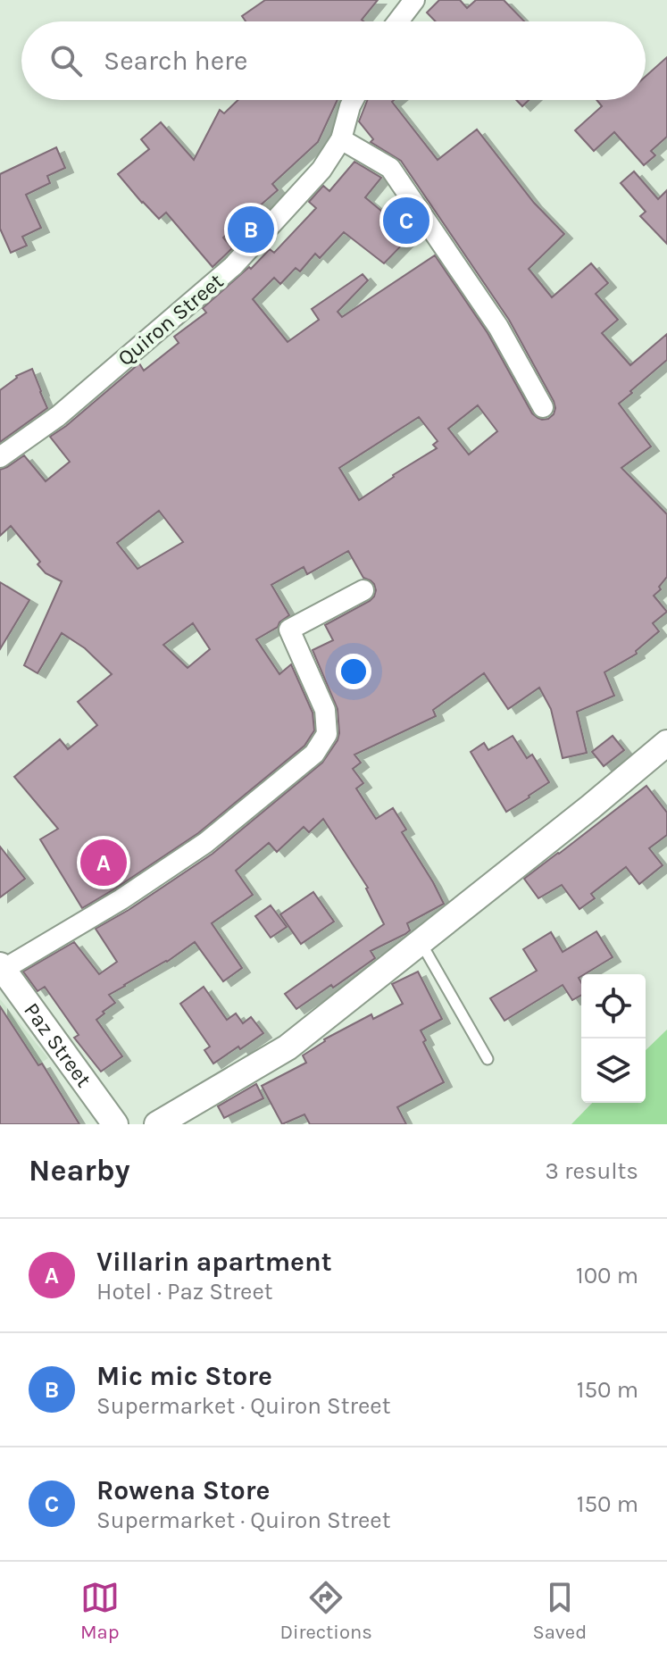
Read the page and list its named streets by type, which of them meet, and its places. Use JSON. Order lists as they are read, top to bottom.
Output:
{
  "streets": {
    "street": ["Quiron Street", "Paz Street"]
  },
  "page": {
    "search": "Search here",
    "pins": ["C", "B", "A"],
    "heading": ["Nearby", "3 results"],
    "list": [
      {
        "mark": "A",
        "name": "Villarin apartment",
        "note": "Hotel · Paz Street",
        "value": "100 m"
      },
      {
        "mark": "B",
        "name": "Mic mic Store",
        "note": "Supermarket · Quiron Street",
        "value": "150 m"
      },
      {
        "mark": "C",
        "name": "Rowena Store",
        "note": "Supermarket · Quiron Street",
        "value": "150 m"
      }
    ],
    "nav": ["Map", "Directions", "Saved"]
  }
}
